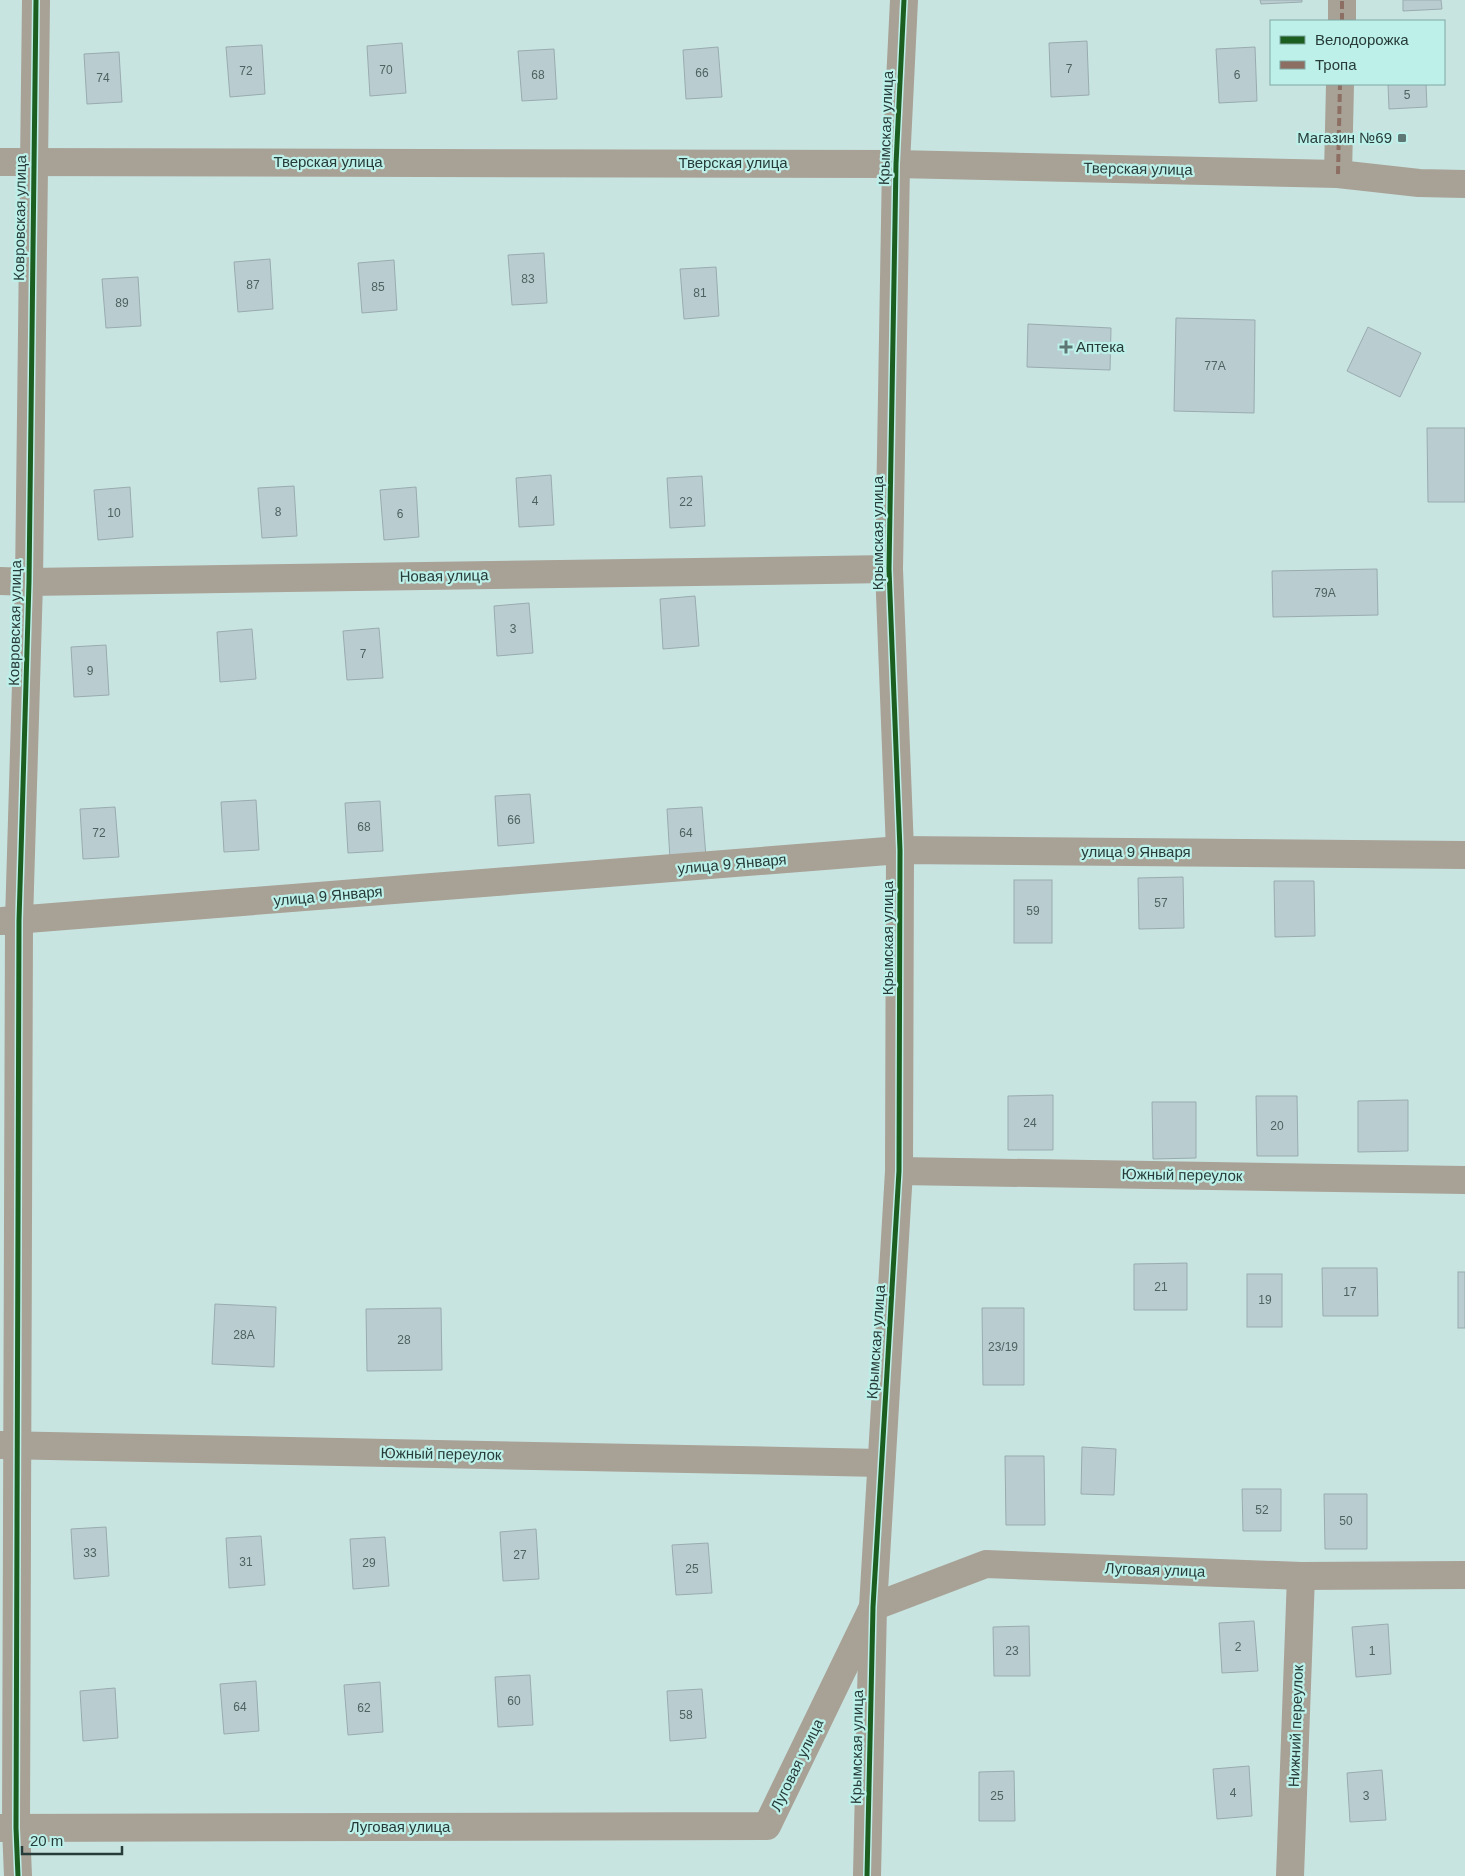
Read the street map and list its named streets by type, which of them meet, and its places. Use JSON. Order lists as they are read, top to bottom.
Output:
{
  "streets": {
    "street": [
      "Крымская улица",
      "Тверская улица",
      "Ковровская улица",
      "Новая улица",
      "улица 9 Января",
      "Южный переулок",
      "Луговая улица",
      "Нижний переулок"
    ]
  },
  "crossings": [
    ["Крымская улица", "Тверская улица"],
    ["Крымская улица", "Новая улица"],
    ["Крымская улица", "улица 9 Января"],
    ["Крымская улица", "Южный переулок"],
    ["Крымская улица", "Луговая улица"],
    ["Тверская улица", "Ковровская улица"],
    ["Ковровская улица", "Новая улица"],
    ["Ковровская улица", "улица 9 Января"],
    ["Ковровская улица", "Южный переулок"],
    ["Ковровская улица", "Луговая улица"],
    ["Луговая улица", "Нижний переулок"]
  ],
  "places": {
    "transit": ["Магазин №69"],
    "health": ["Аптека"]
  },
  "house_numbers": [
    "7",
    "70",
    "72",
    "66",
    "68",
    "6",
    "74",
    "5",
    "83",
    "87",
    "85",
    "81",
    "89",
    "77А",
    "4",
    "22",
    "8",
    "10",
    "6",
    "79А",
    "3",
    "7",
    "9",
    "66",
    "68",
    "72",
    "64",
    "57",
    "59",
    "24",
    "20",
    "21",
    "17",
    "19",
    "28А",
    "28",
    "23/19",
    "52",
    "50",
    "33",
    "27",
    "31",
    "29",
    "25",
    "2",
    "23",
    "1",
    "60",
    "64",
    "62",
    "58",
    "4",
    "25",
    "3"
  ],
  "legend": ["Велодорожка", "Тропа"],
  "scale_bar": "20 m"
}
